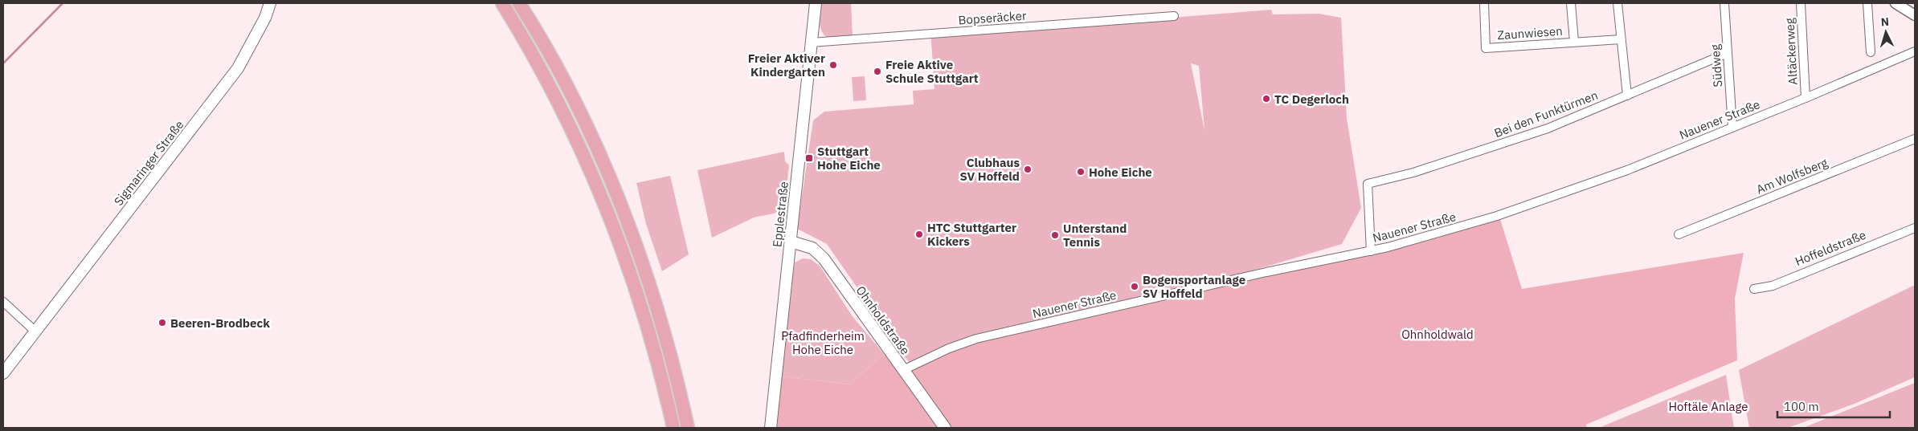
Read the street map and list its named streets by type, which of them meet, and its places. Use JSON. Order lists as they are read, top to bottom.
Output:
{
  "streets": {
    "main road": ["Sigmaringer Straße", "Epplestraße", "Ohnholdstraße"],
    "street": [
      "Bopseräcker",
      "Zaunwiesen",
      "Altäckerweg",
      "Südweg",
      "Bei den Funktürmen",
      "Nauener Straße",
      "Am Wolfsberg",
      "Hoffeldstraße"
    ]
  },
  "crossings": [
    ["Bopseräcker", "Epplestraße"],
    ["Altäckerweg", "Nauener Straße"],
    ["Südweg", "Bei den Funktürmen"],
    ["Südweg", "Nauener Straße"],
    ["Bei den Funktürmen", "Nauener Straße"],
    ["Nauener Straße", "Ohnholdstraße"],
    ["Epplestraße", "Ohnholdstraße"]
  ],
  "parks": ["Ohnholdwald", "Pfadfinderheim Hohe Eiche", "Hoftäle Anlage"],
  "places": {
    "other": [
      "Freier Aktiver Kindergarten",
      "Freie Aktive Schule Stuttgart",
      "TC Degerloch",
      "Clubhaus SV Hoffeld",
      "Hohe Eiche",
      "HTC Stuttgarter Kickers",
      "Unterstand Tennis",
      "Bogensportanlage SV Hoffeld",
      "Beeren-Brodbeck"
    ],
    "transit": ["Stuttgart Hohe Eiche"]
  },
  "scale_bar": "100 m",
  "north": "top"
}
